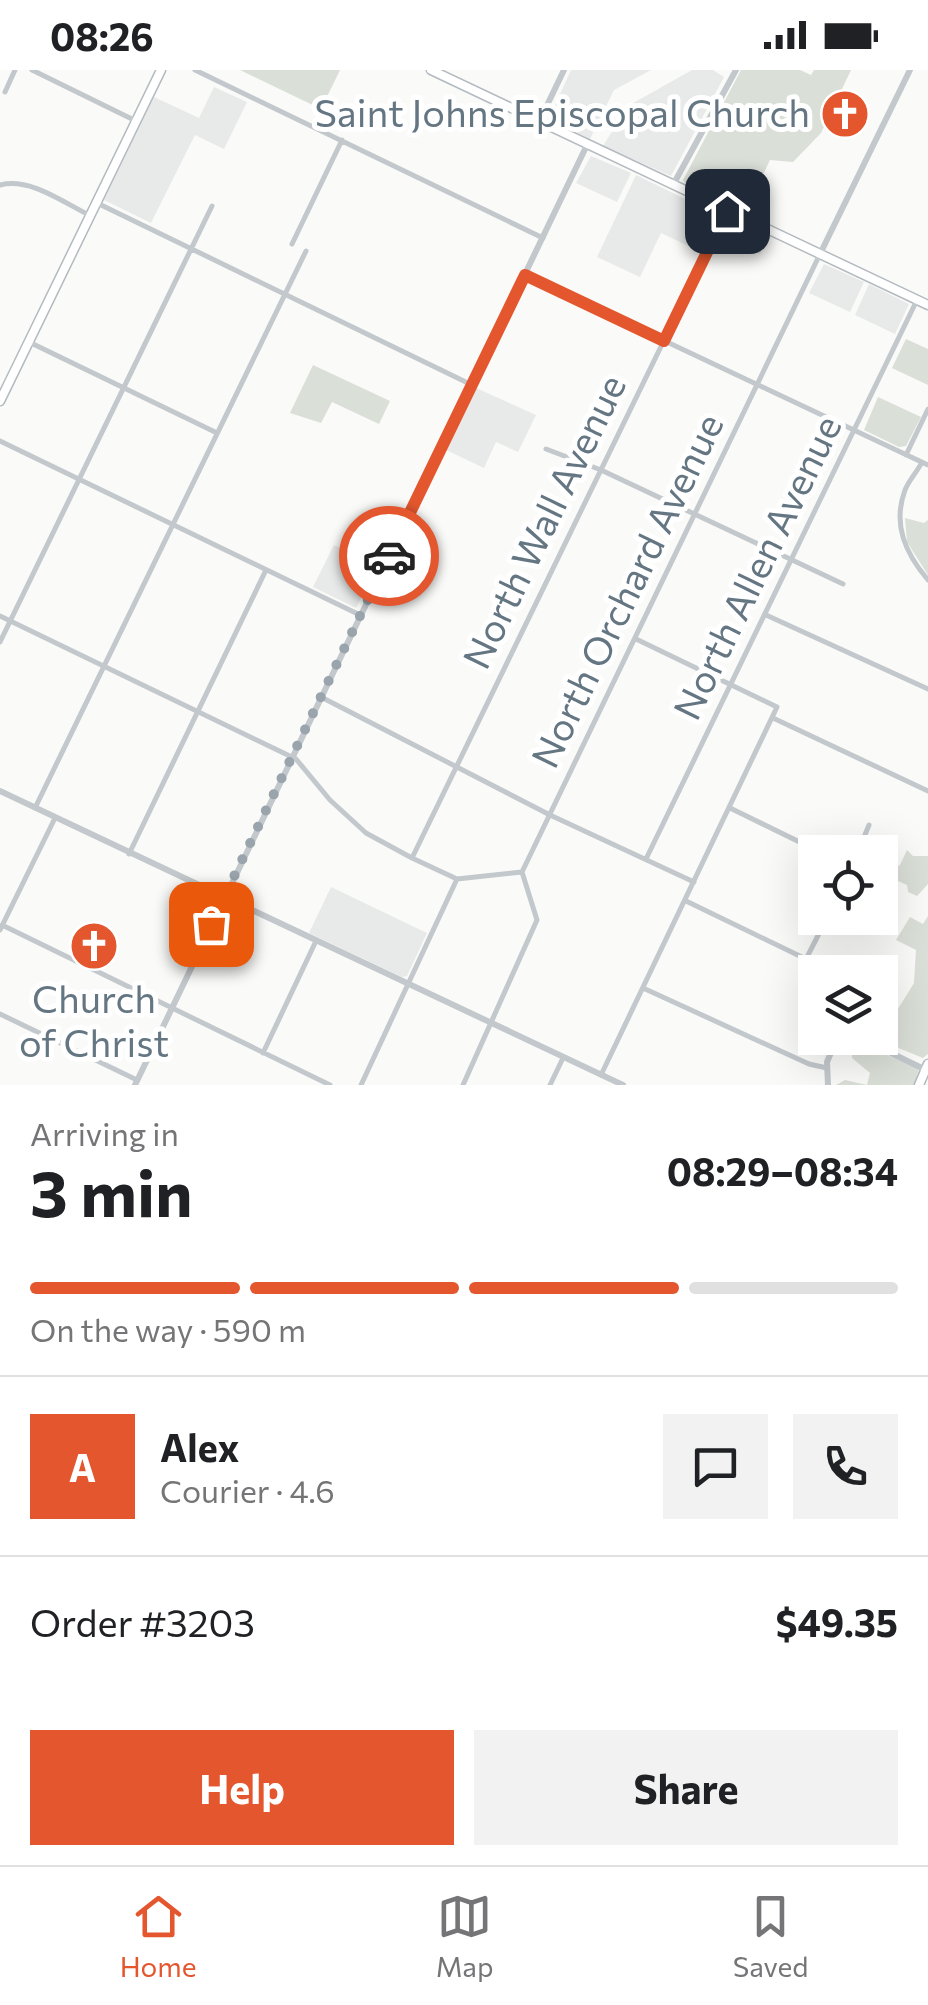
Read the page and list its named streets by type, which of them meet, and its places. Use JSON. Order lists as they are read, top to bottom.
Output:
{
  "streets": {
    "street": ["North Wall Avenue", "North Allen Avenue", "North Orchard Avenue"]
  },
  "places": {
    "church": ["Saint Johns Episcopal Church", "Church of Christ"]
  },
  "page": {
    "status": "08:26",
    "heading": ["3 min", "Arriving in", "08:29–08:34"],
    "panel": [
      "Alex",
      "Courier · 4.6",
      "Order #3203",
      "$49.35"
    ],
    "bar": "On the way · 590 m",
    "round": "A",
    "buttons": ["Help", "Share"],
    "tabs": ["Home", "Map", "Saved"]
  }
}
